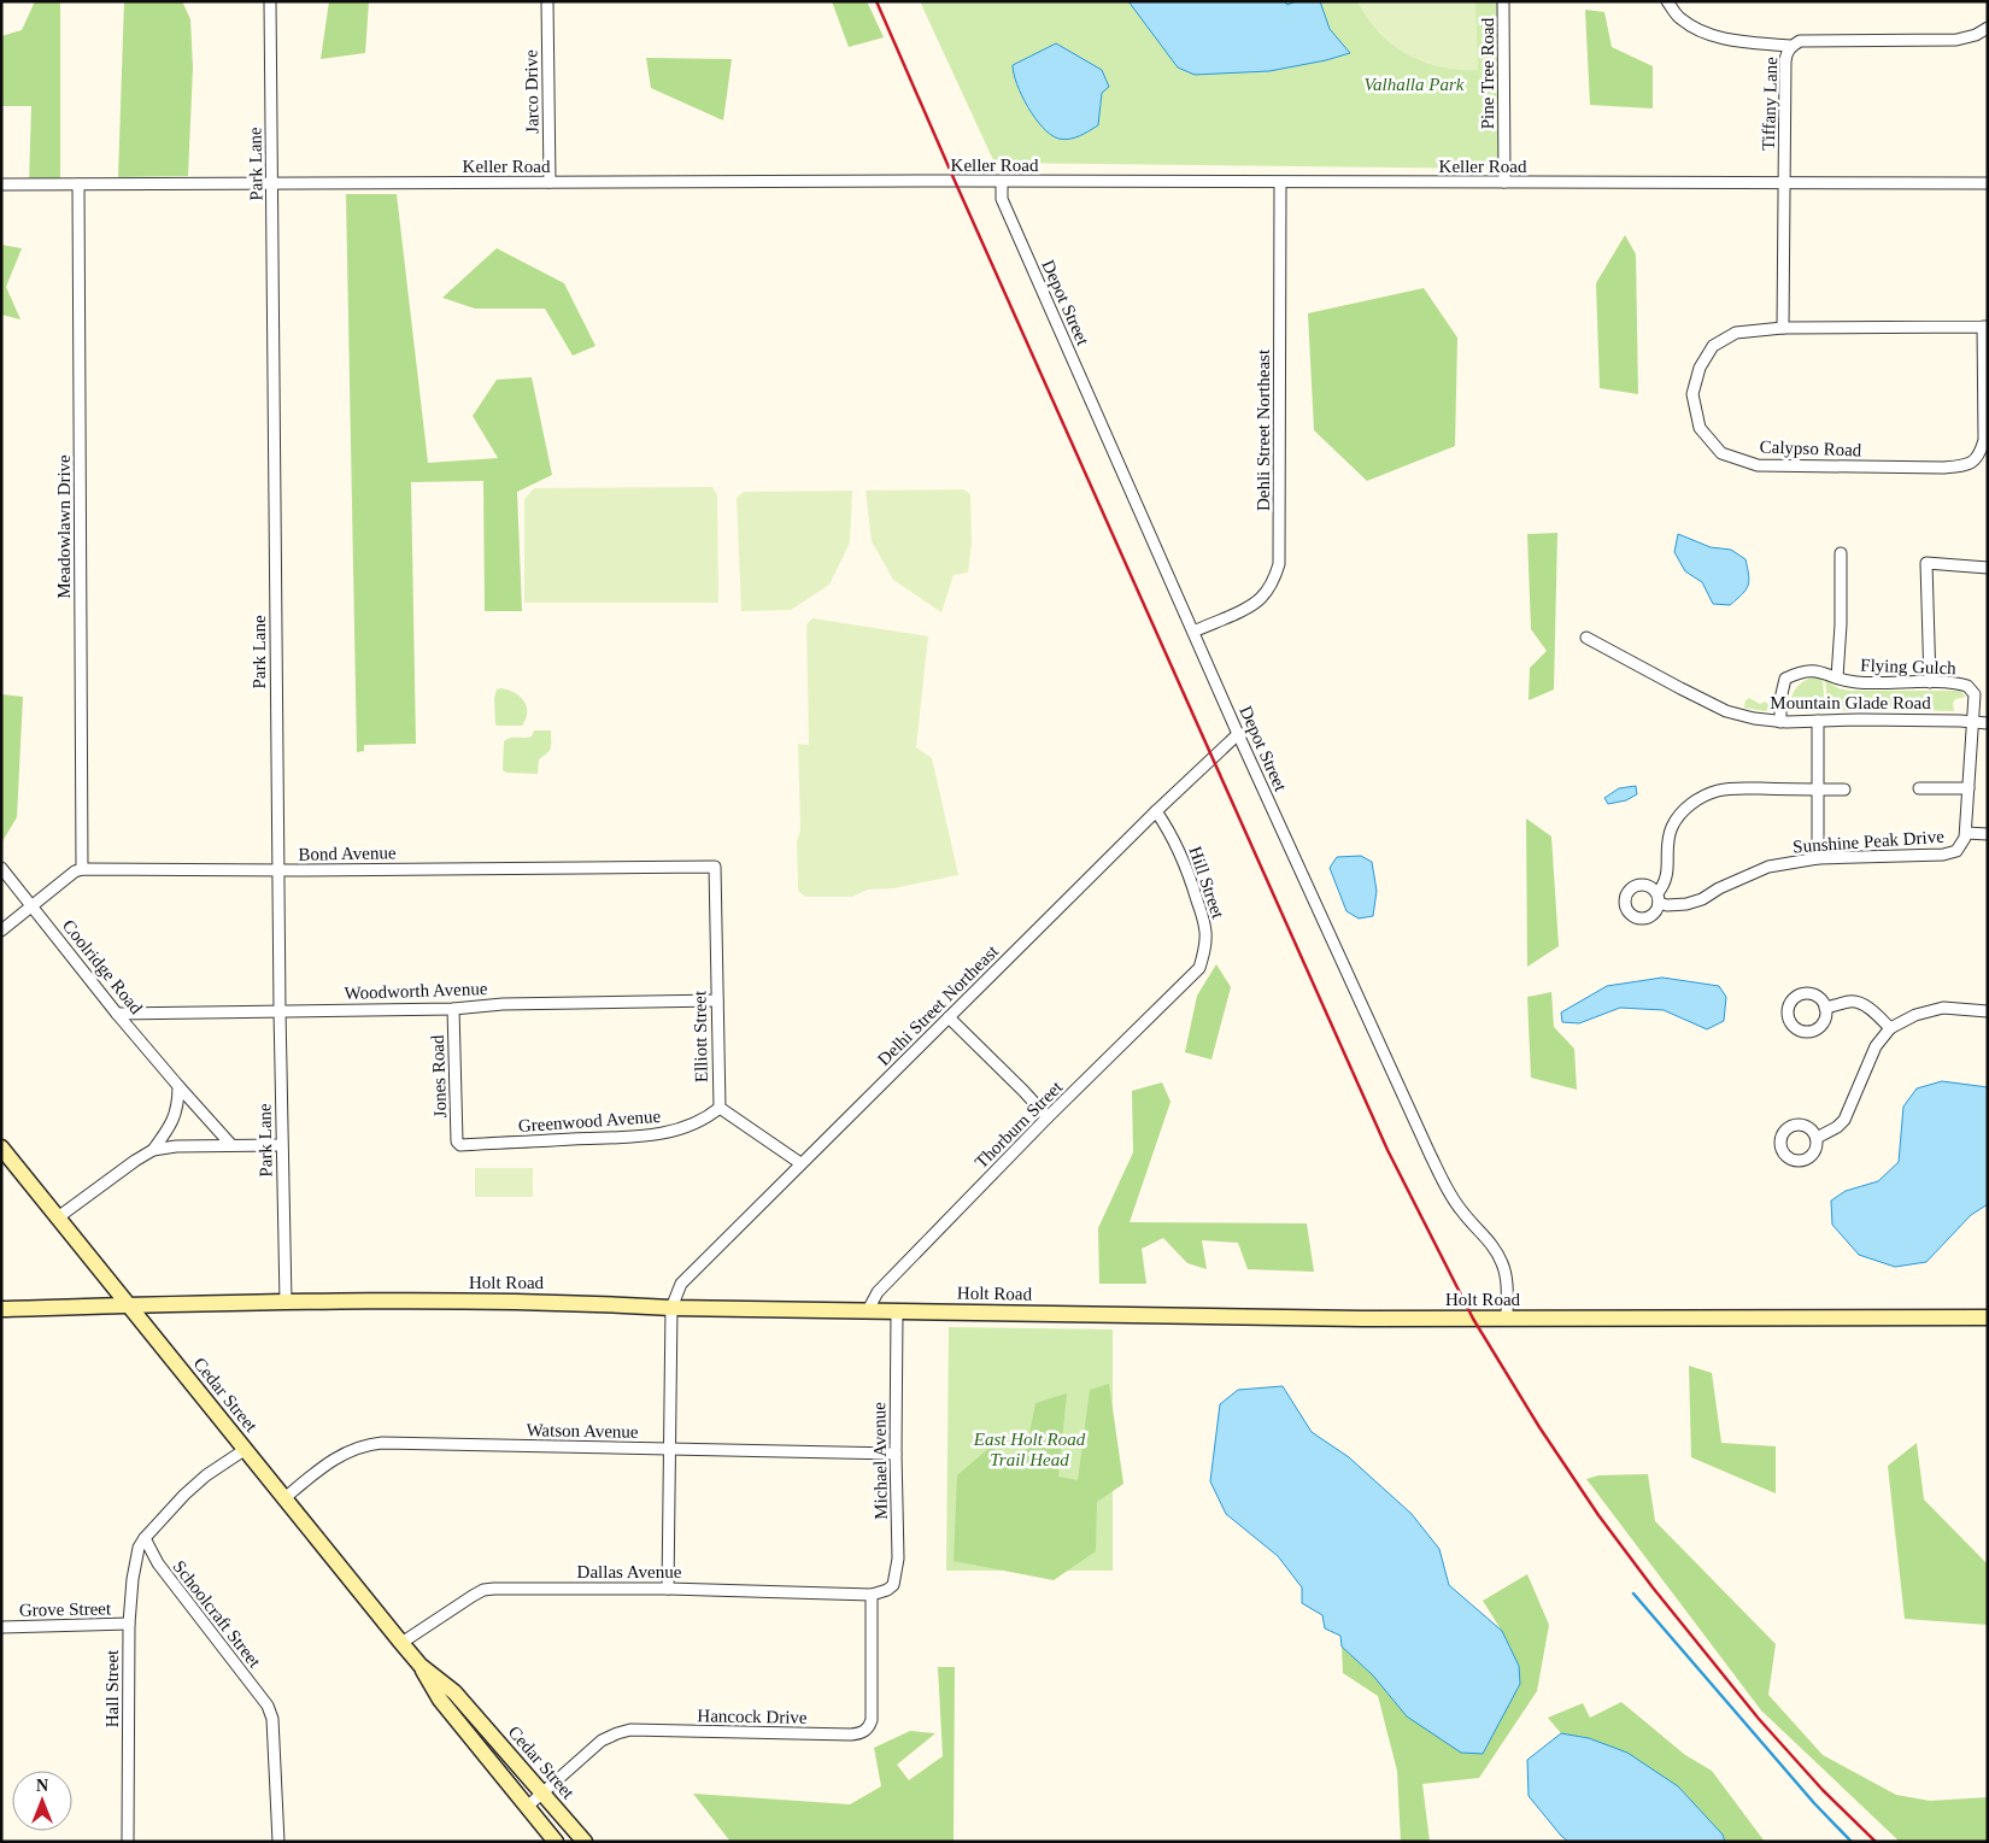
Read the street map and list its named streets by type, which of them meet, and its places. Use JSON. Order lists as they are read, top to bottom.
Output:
{
  "streets": {
    "main road": ["Holt Road", "Cedar Street"],
    "street": [
      "Pine Tree Road",
      "Jarco Drive",
      "Tiffany Lane",
      "Park Lane",
      "Keller Road",
      "Depot Street",
      "Dehli Street Northeast",
      "Calypso Road",
      "Meadowlawn Drive",
      "Flying Gulch",
      "Mountain Glade Road",
      "Sunshine Peak Drive",
      "Bond Avenue",
      "Hill Street",
      "Coolridge Road",
      "Woodworth Avenue",
      "Delhi Street Northeast",
      "Elliott Street",
      "Jones Road",
      "Greenwood Avenue",
      "Thorburn Street",
      "Watson Avenue",
      "Michael Avenue",
      "Dallas Avenue",
      "Grove Street",
      "Schoolcraft Street",
      "Hall Street",
      "Hancock Drive"
    ]
  },
  "crossings": [
    ["Pine Tree Road", "Keller Road"],
    ["Jarco Drive", "Keller Road"],
    ["Tiffany Lane", "Keller Road"],
    ["Tiffany Lane", "Calypso Road"],
    ["Park Lane", "Keller Road"],
    ["Park Lane", "Bond Avenue"],
    ["Park Lane", "Woodworth Avenue"],
    ["Park Lane", "Holt Road"],
    ["Keller Road", "Depot Street"],
    ["Keller Road", "Dehli Street Northeast"],
    ["Keller Road", "Meadowlawn Drive"],
    ["Depot Street", "Dehli Street Northeast"],
    ["Depot Street", "Delhi Street Northeast"],
    ["Depot Street", "Holt Road"],
    ["Meadowlawn Drive", "Bond Avenue"],
    ["Flying Gulch", "Mountain Glade Road"],
    ["Flying Gulch", "Sunshine Peak Drive"],
    ["Mountain Glade Road", "Sunshine Peak Drive"],
    ["Bond Avenue", "Elliott Street"],
    ["Hill Street", "Delhi Street Northeast"],
    ["Hill Street", "Thorburn Street"],
    ["Coolridge Road", "Woodworth Avenue"],
    ["Woodworth Avenue", "Elliott Street"],
    ["Woodworth Avenue", "Jones Road"],
    ["Delhi Street Northeast", "Elliott Street"],
    ["Delhi Street Northeast", "Holt Road"],
    ["Elliott Street", "Greenwood Avenue"],
    ["Jones Road", "Greenwood Avenue"],
    ["Thorburn Street", "Holt Road"],
    ["Holt Road", "Cedar Street"],
    ["Holt Road", "Michael Avenue"],
    ["Cedar Street", "Watson Avenue"],
    ["Cedar Street", "Dallas Avenue"],
    ["Cedar Street", "Hancock Drive"],
    ["Watson Avenue", "Michael Avenue"],
    ["Michael Avenue", "Dallas Avenue"],
    ["Michael Avenue", "Hancock Drive"],
    ["Dallas Avenue", "Hancock Drive"],
    ["Grove Street", "Hall Street"],
    ["Schoolcraft Street", "Hall Street"]
  ],
  "parks": ["Valhalla Park", "East Holt Road Trail Head"],
  "north": "top"
}
